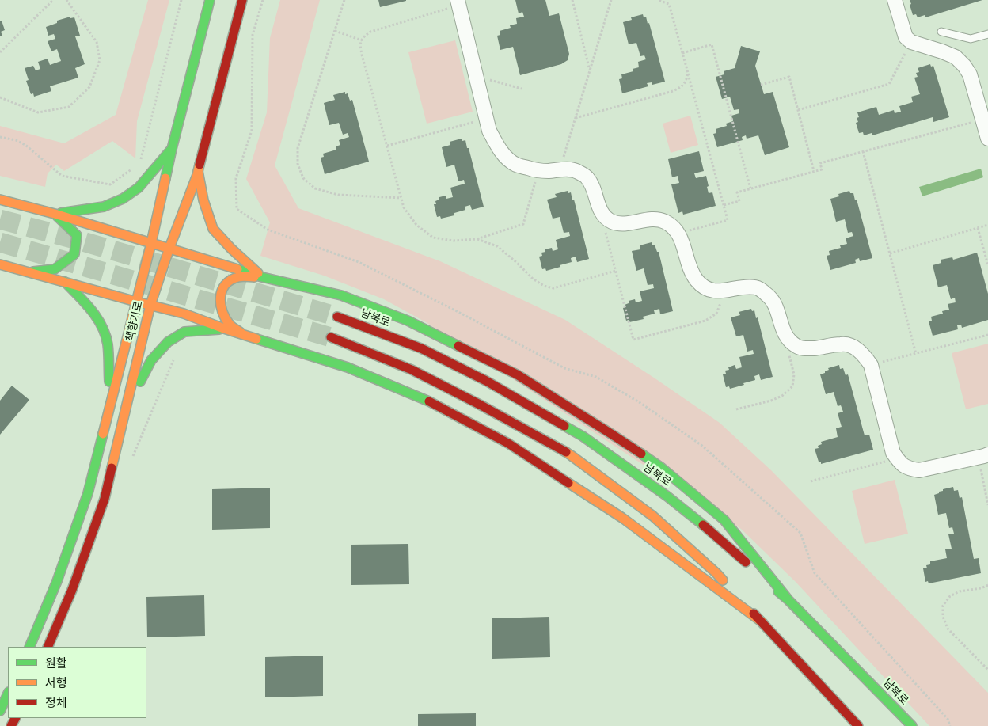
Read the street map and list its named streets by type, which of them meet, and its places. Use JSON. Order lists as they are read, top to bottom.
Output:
{
  "streets": {
    "main road": ["남북로", "책향기로"]
  },
  "legend": ["원활", "서행", "정체"]
}
